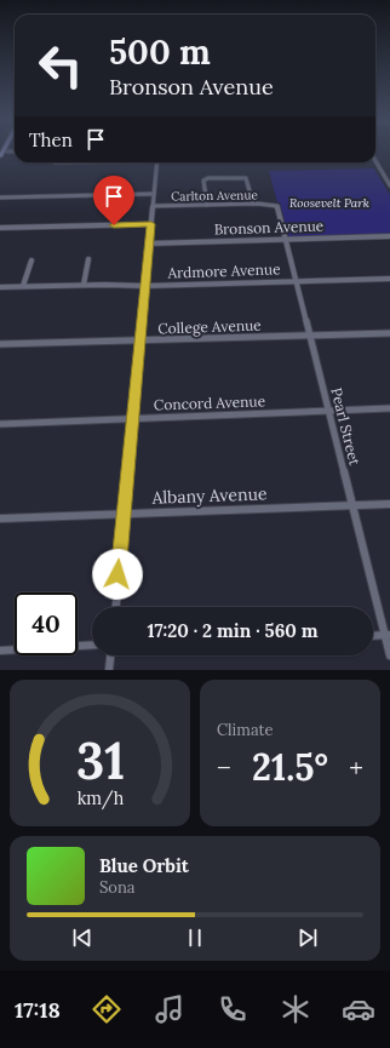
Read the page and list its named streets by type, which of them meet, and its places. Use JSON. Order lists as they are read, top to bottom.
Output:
{
  "streets": {
    "street": [
      "Carlton Avenue",
      "Bronson Avenue",
      "Ardmore Avenue",
      "College Avenue",
      "Concord Avenue",
      "Pearl Street",
      "Albany Avenue"
    ]
  },
  "crossings": [
    ["Carlton Avenue", "Pearl Street"],
    ["Bronson Avenue", "Pearl Street"],
    ["Ardmore Avenue", "Pearl Street"],
    ["College Avenue", "Pearl Street"],
    ["Concord Avenue", "Pearl Street"],
    ["Pearl Street", "Albany Avenue"]
  ],
  "parks": ["Roosevelt Park"],
  "page": {
    "turn": ["500 m", "Bronson Avenue"],
    "then": "Then",
    "limit": "40",
    "trip": "17:20 · 2 min · 560 m",
    "tile": "Climate",
    "heat": ["−", "21.5°", "+"],
    "song": ["Blue Orbit", "Sona"],
    "tabs": "17:18",
    "gauge": ["31", "km/h"]
  }
}
